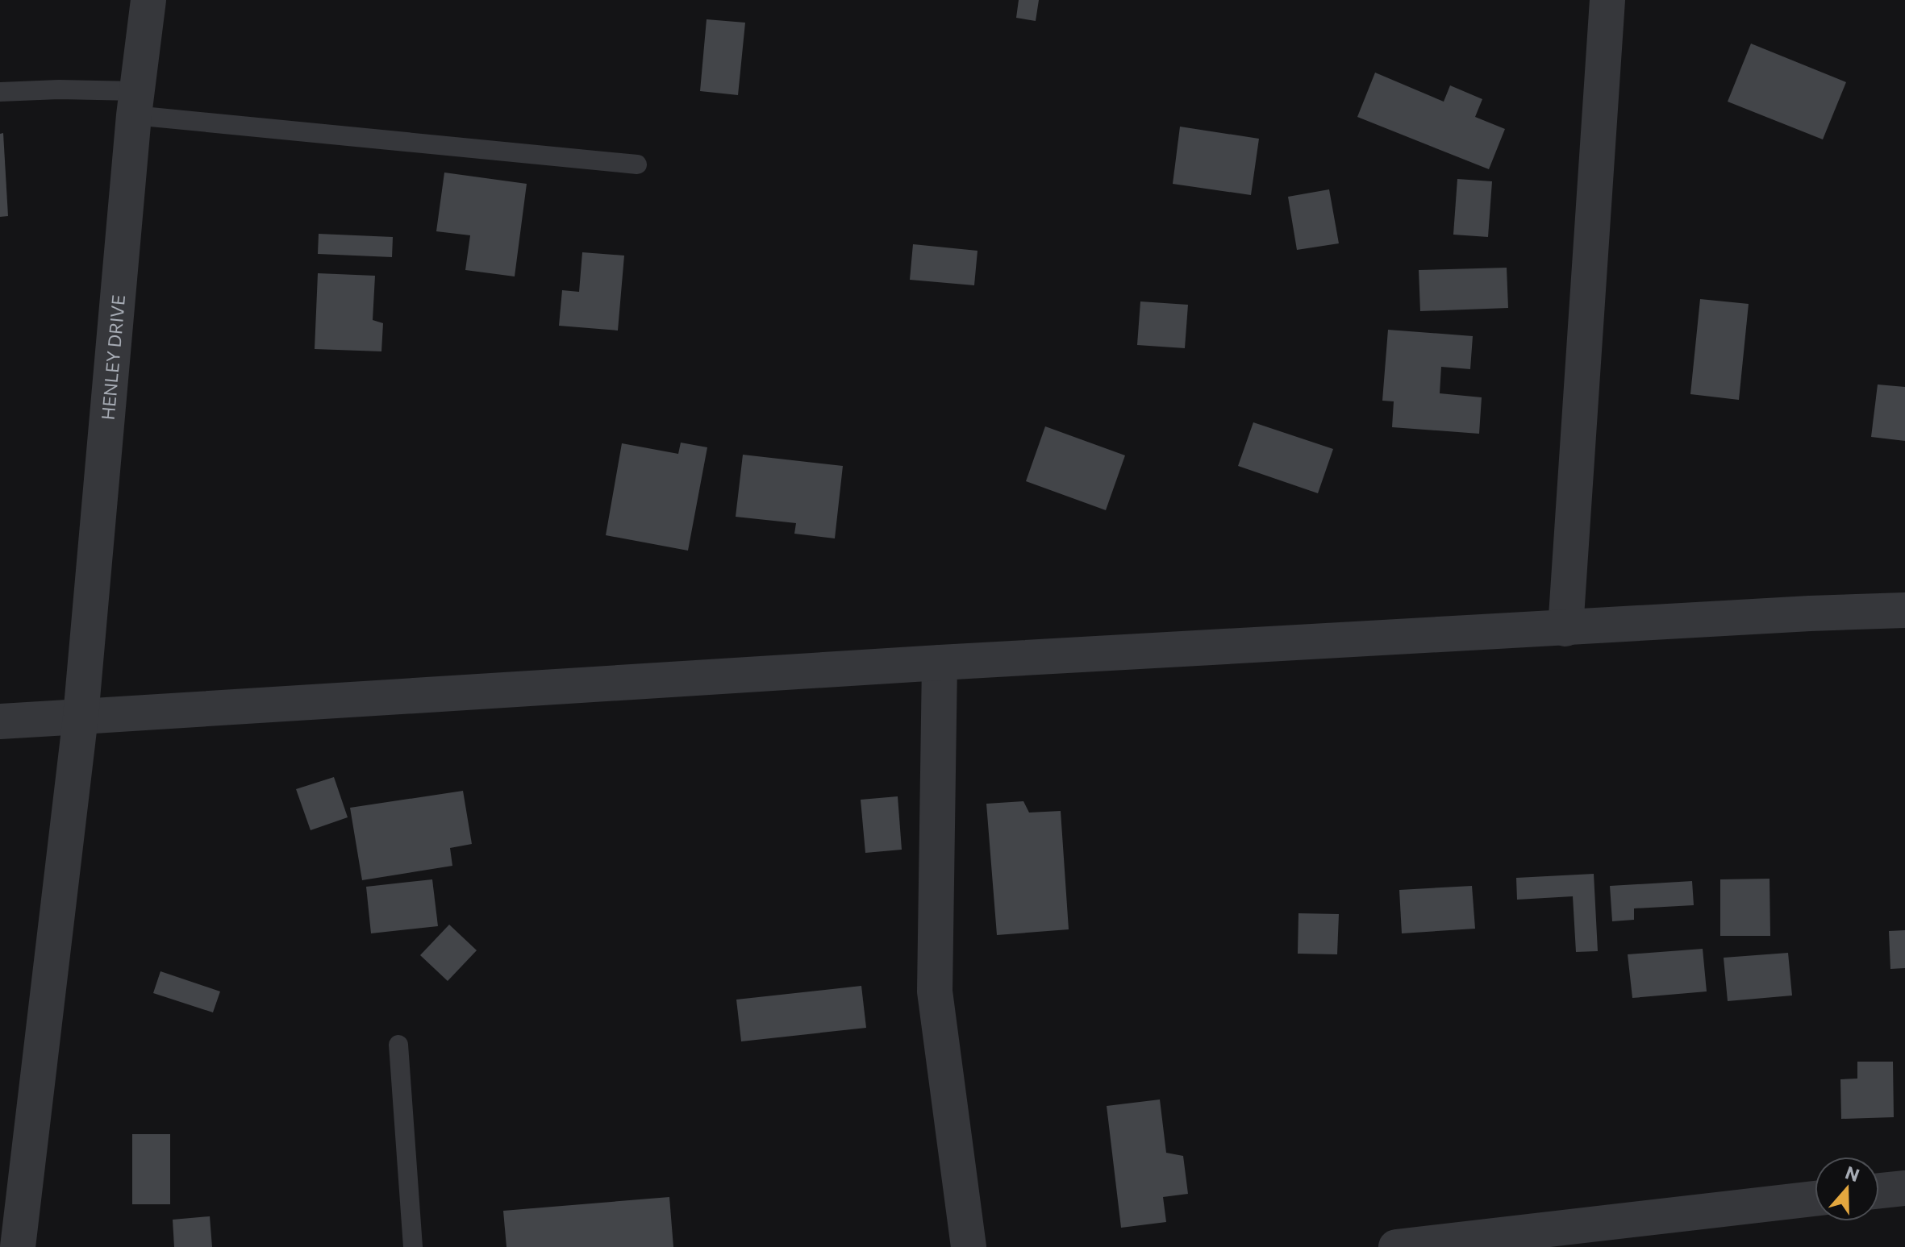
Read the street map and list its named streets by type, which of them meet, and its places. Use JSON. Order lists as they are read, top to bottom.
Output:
{
  "streets": {
    "street": ["HENLEY DRIVE"]
  },
  "north": "top"
}
